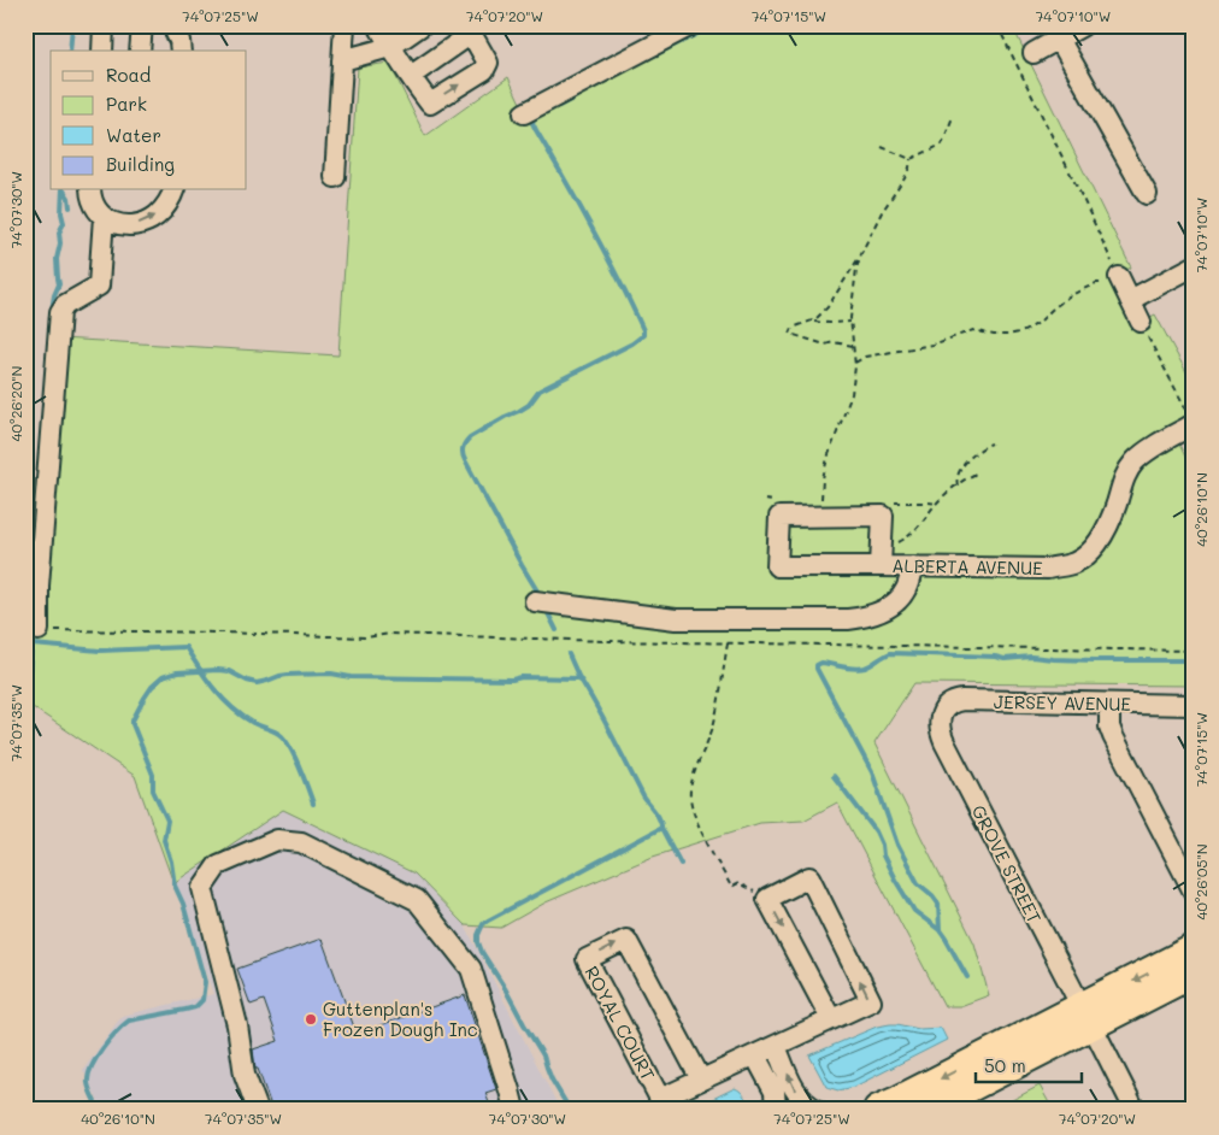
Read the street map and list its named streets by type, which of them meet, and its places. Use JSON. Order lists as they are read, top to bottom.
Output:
{
  "streets": {
    "street": [
      "ALBERTA AVENUE",
      "JERSEY AVENUE",
      "GROVE STREET",
      "ROYAL COURT"
    ]
  },
  "crossings": [
    ["JERSEY AVENUE", "GROVE STREET"]
  ],
  "places": ["Guttenplan's Frozen Dough Inc"],
  "legend": [
    "Road",
    "Park",
    "Water",
    "Building"
  ],
  "scale_bar": "50 m",
  "coordinates": [
    "74°07'25\"W",
    "74°07'20\"W",
    "74°07'15\"W",
    "74°07'10\"W",
    "74°07'30\"W",
    "40°26'20\"N",
    "40°26'10\"N",
    "74°07'35\"W",
    "40°26'05\"N"
  ]
}
